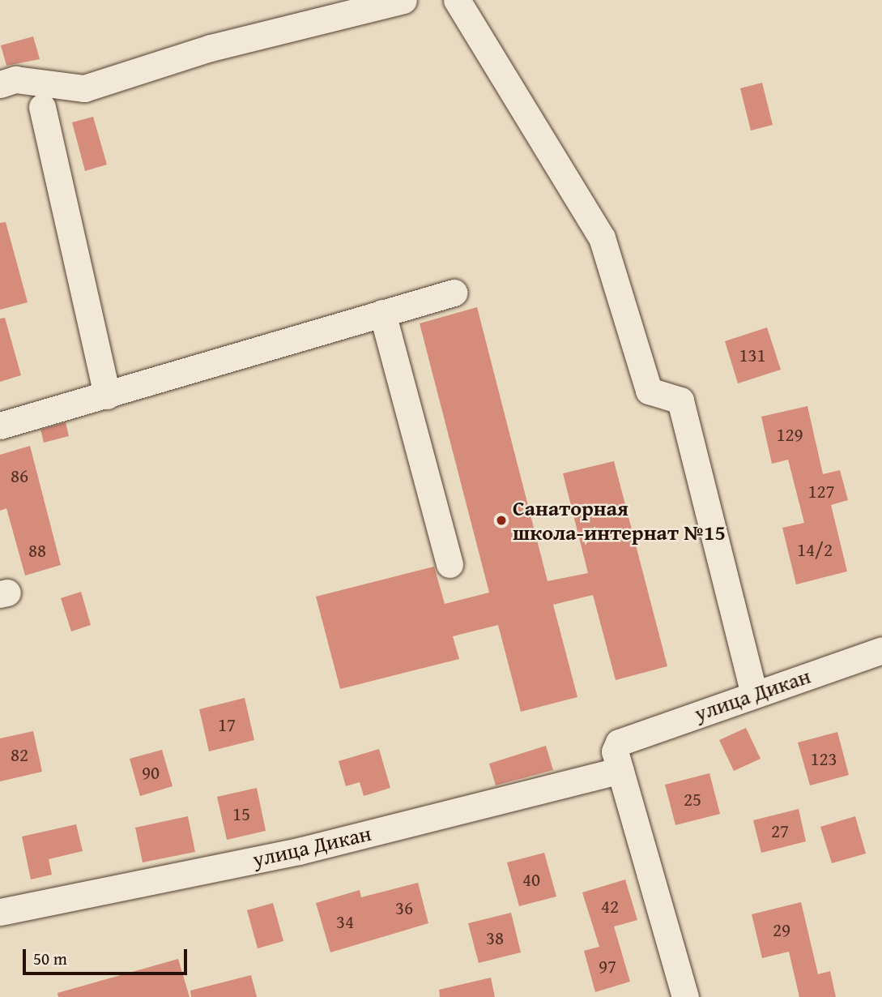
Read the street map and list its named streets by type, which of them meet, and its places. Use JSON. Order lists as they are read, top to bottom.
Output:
{
  "streets": {
    "street": ["улица Дикан"]
  },
  "places": ["Санаторная школа-интернат №15"],
  "house_numbers": [
    "131",
    "129",
    "86",
    "127",
    "14/2",
    "88",
    "17",
    "82",
    "123",
    "90",
    "25",
    "15",
    "27",
    "40",
    "42",
    "36",
    "34",
    "29",
    "38",
    "97"
  ],
  "scale_bar": "50 m"
}
